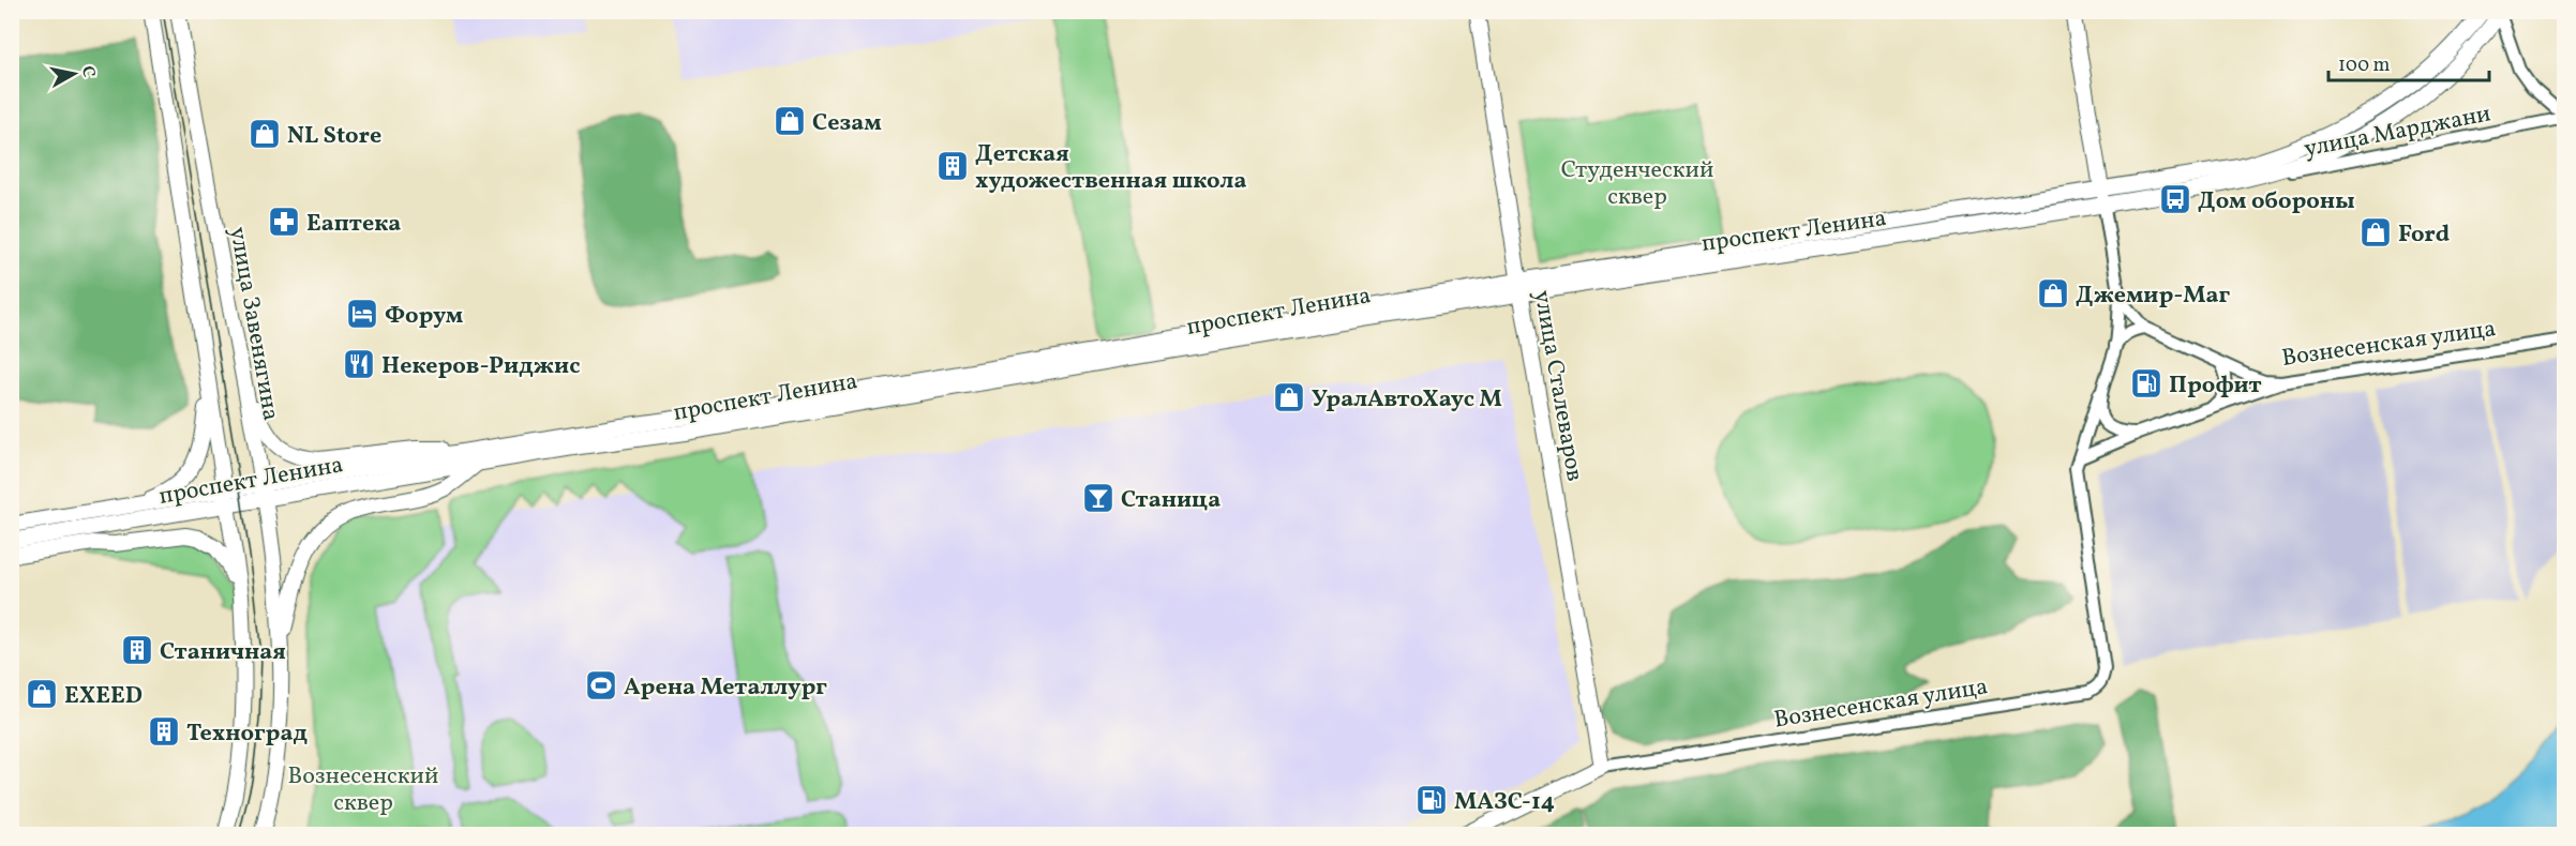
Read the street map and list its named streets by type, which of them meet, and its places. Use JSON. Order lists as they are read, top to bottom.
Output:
{
  "streets": {
    "main road": [
      "проспект Ленина",
      "улица Завенягина",
      "Вознесенская улица",
      "улица Сталеваров"
    ],
    "street": ["улица Марджани"]
  },
  "crossings": [
    ["улица Марджани", "проспект Ленина"],
    ["проспект Ленина", "улица Завенягина"],
    ["проспект Ленина", "улица Сталеваров"],
    ["Вознесенская улица", "улица Сталеваров"]
  ],
  "parks": ["Студенческий сквер", "Вознесенский cквер"],
  "places": {
    "shop": [
      "Сезам",
      "NL Store",
      "Ford",
      "Джемир-Маг",
      "УралАвтоХаус М",
      "EXEED"
    ],
    "building": ["Детская художественная школа", "Станичная", "Техноград"],
    "bus stop": ["Дом обороны"],
    "pharmacy": ["Еаптека"],
    "hotel": ["Форум"],
    "restaurant": ["Некеров-Риджис"],
    "fuel station": ["Профит", "МАЗС-14"],
    "bar": ["Станица"],
    "sports": ["Арена Металлург"]
  },
  "scale_bar": "100 m",
  "north": "right"
}
